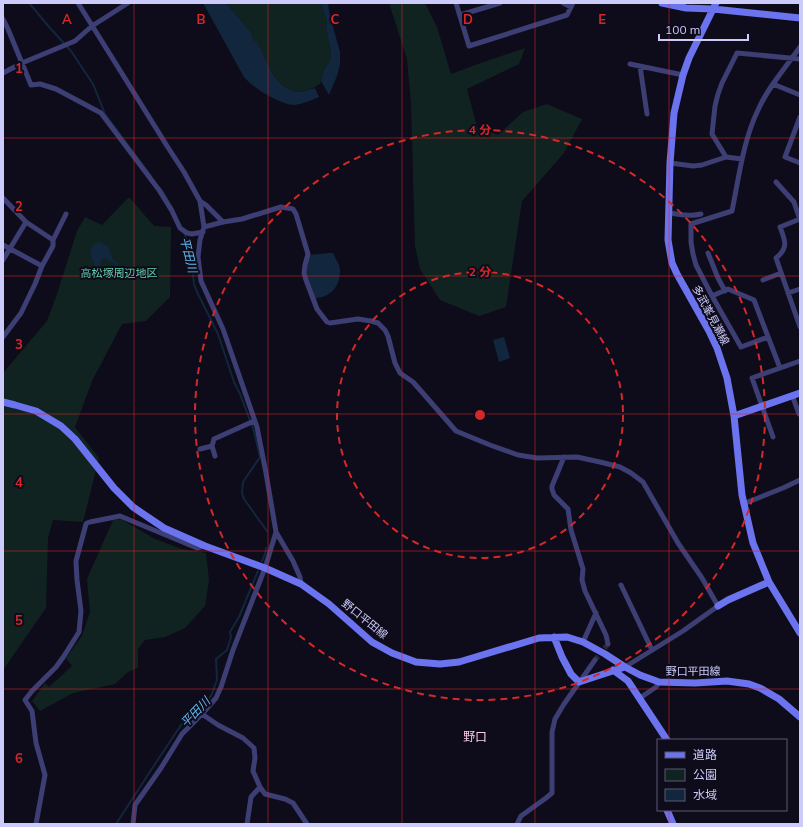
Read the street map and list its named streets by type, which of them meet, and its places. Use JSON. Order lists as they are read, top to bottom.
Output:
{
  "streets": {
    "main road": ["多武峯見瀬線", "野口平田線"]
  },
  "districts": ["野口"],
  "water": ["平田川"],
  "parks": ["高松塚周辺地区"],
  "legend": ["道路", "公園", "水域"],
  "scale_bar": "100 m",
  "grid": {
    "columns": [
      "A",
      "B",
      "C",
      "D",
      "E"
    ],
    "rows": [
      "1",
      "2",
      "3",
      "4",
      "5",
      "6"
    ]
  },
  "rings": ["4 分", "2 分"]
}
